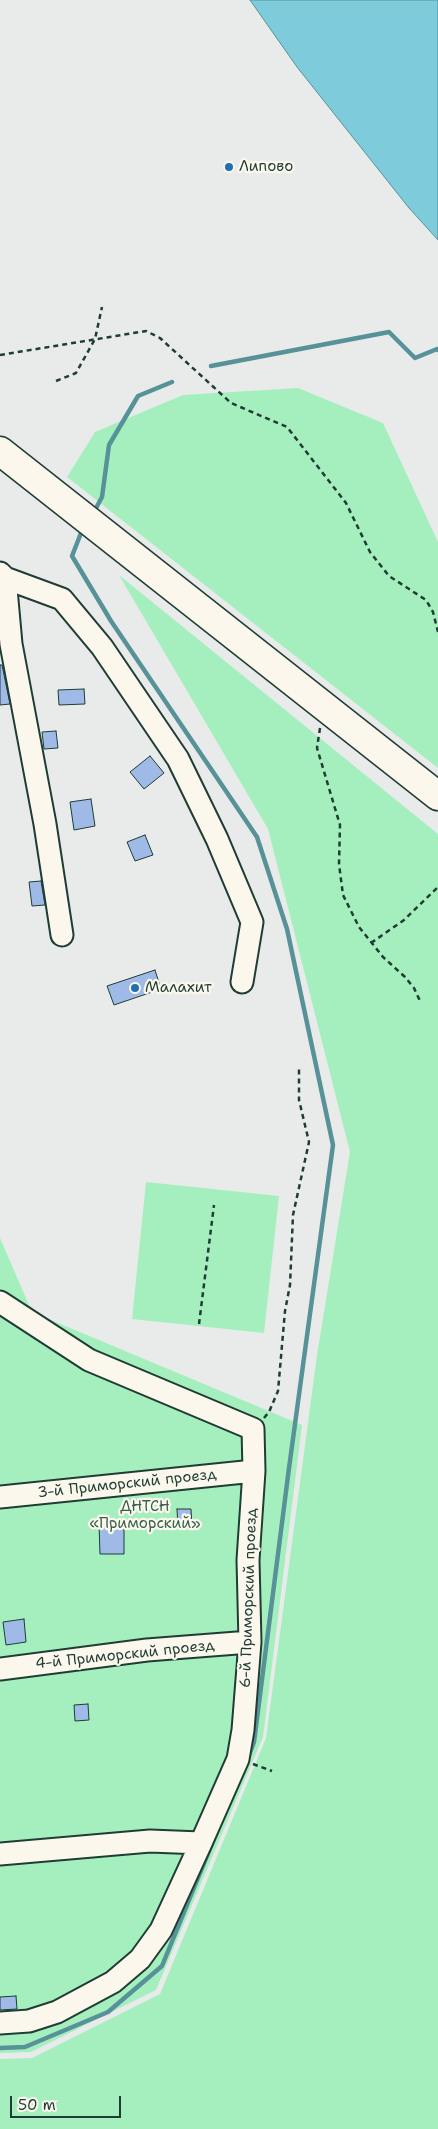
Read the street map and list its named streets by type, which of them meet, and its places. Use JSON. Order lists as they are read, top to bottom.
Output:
{
  "streets": {
    "street": ["3-й Приморский проезд", "6-й Приморский проезд", "4-й Приморский проезд"]
  },
  "crossings": [
    ["3-й Приморский проезд", "6-й Приморский проезд"],
    ["6-й Приморский проезд", "4-й Приморский проезд"]
  ],
  "parks": ["ДНТСН «Приморский»"],
  "places": ["Липово", "Малахит"],
  "scale_bar": "50 m"
}
